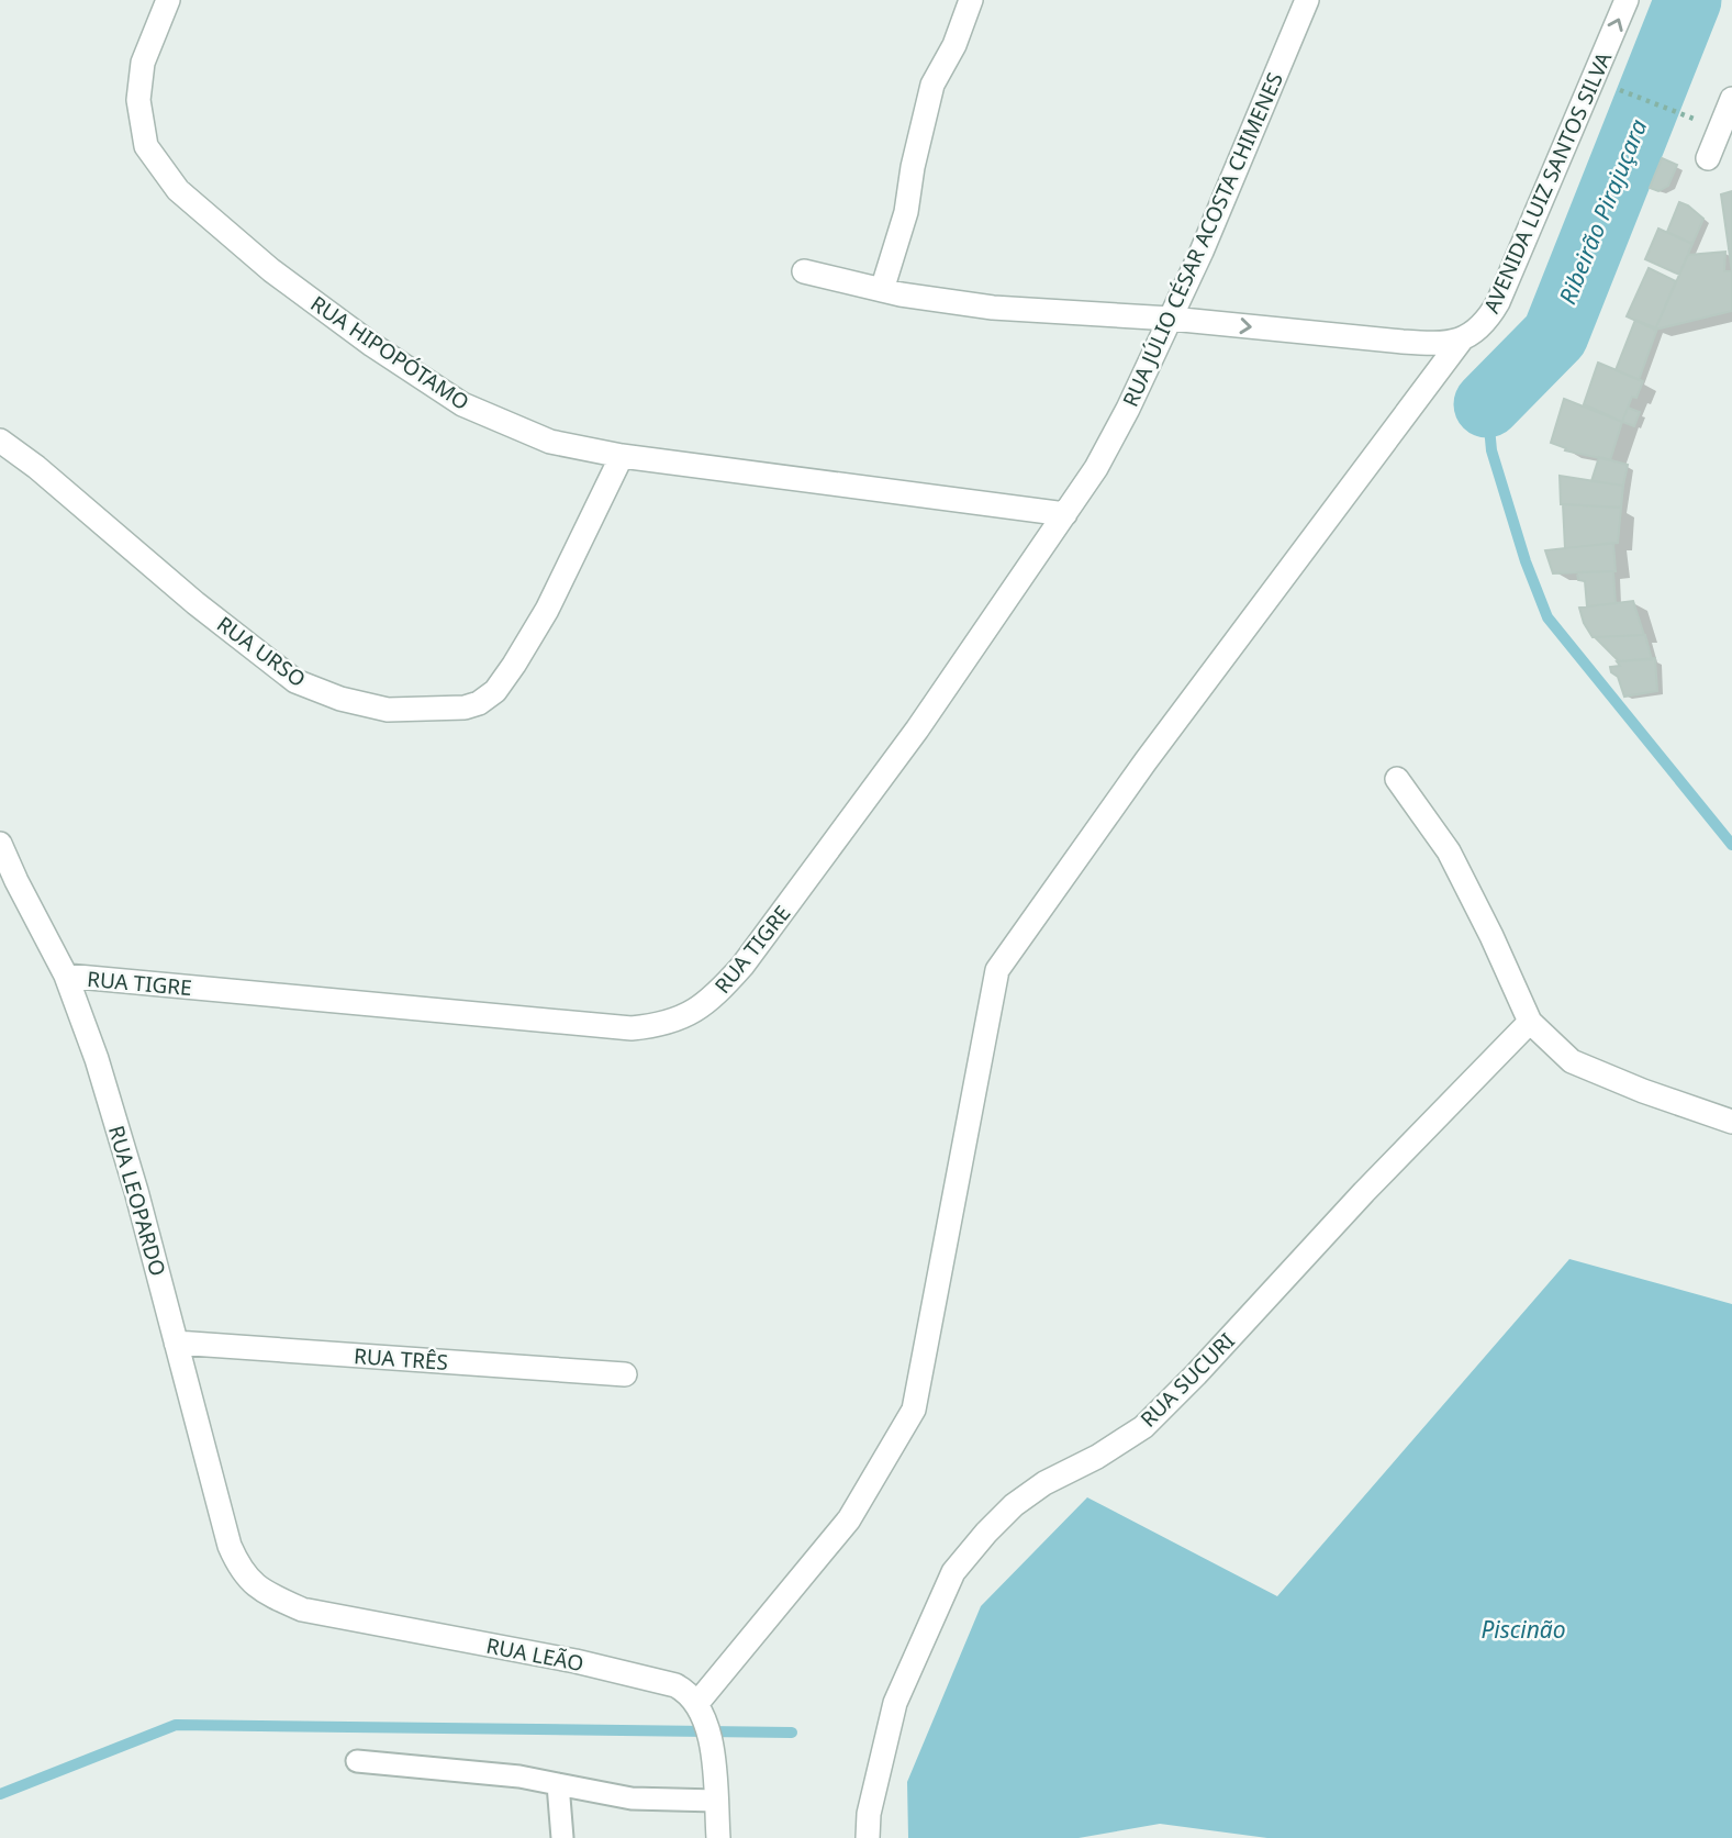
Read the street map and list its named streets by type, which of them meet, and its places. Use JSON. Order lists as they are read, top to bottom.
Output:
{
  "streets": {
    "street": [
      "AVENIDA LUIZ SANTOS SILVA",
      "RUA JÚLIO CÉSAR ACOSTA CHIMENES",
      "RUA HIPOPÓTAMO",
      "RUA URSO",
      "RUA TIGRE",
      "RUA LEOPARDO",
      "RUA TRÊS",
      "RUA SUCURI",
      "RUA LEÃO"
    ]
  },
  "crossings": [
    ["AVENIDA LUIZ SANTOS SILVA", "RUA LEÃO"],
    ["RUA JÚLIO CÉSAR ACOSTA CHIMENES", "RUA HIPOPÓTAMO"],
    ["RUA JÚLIO CÉSAR ACOSTA CHIMENES", "RUA TIGRE"],
    ["RUA HIPOPÓTAMO", "RUA URSO"],
    ["RUA HIPOPÓTAMO", "RUA TIGRE"],
    ["RUA TIGRE", "RUA LEOPARDO"],
    ["RUA LEOPARDO", "RUA TRÊS"],
    ["RUA LEOPARDO", "RUA LEÃO"]
  ],
  "water": ["Ribeirão Pirajuçara", "Piscinão"]
}
